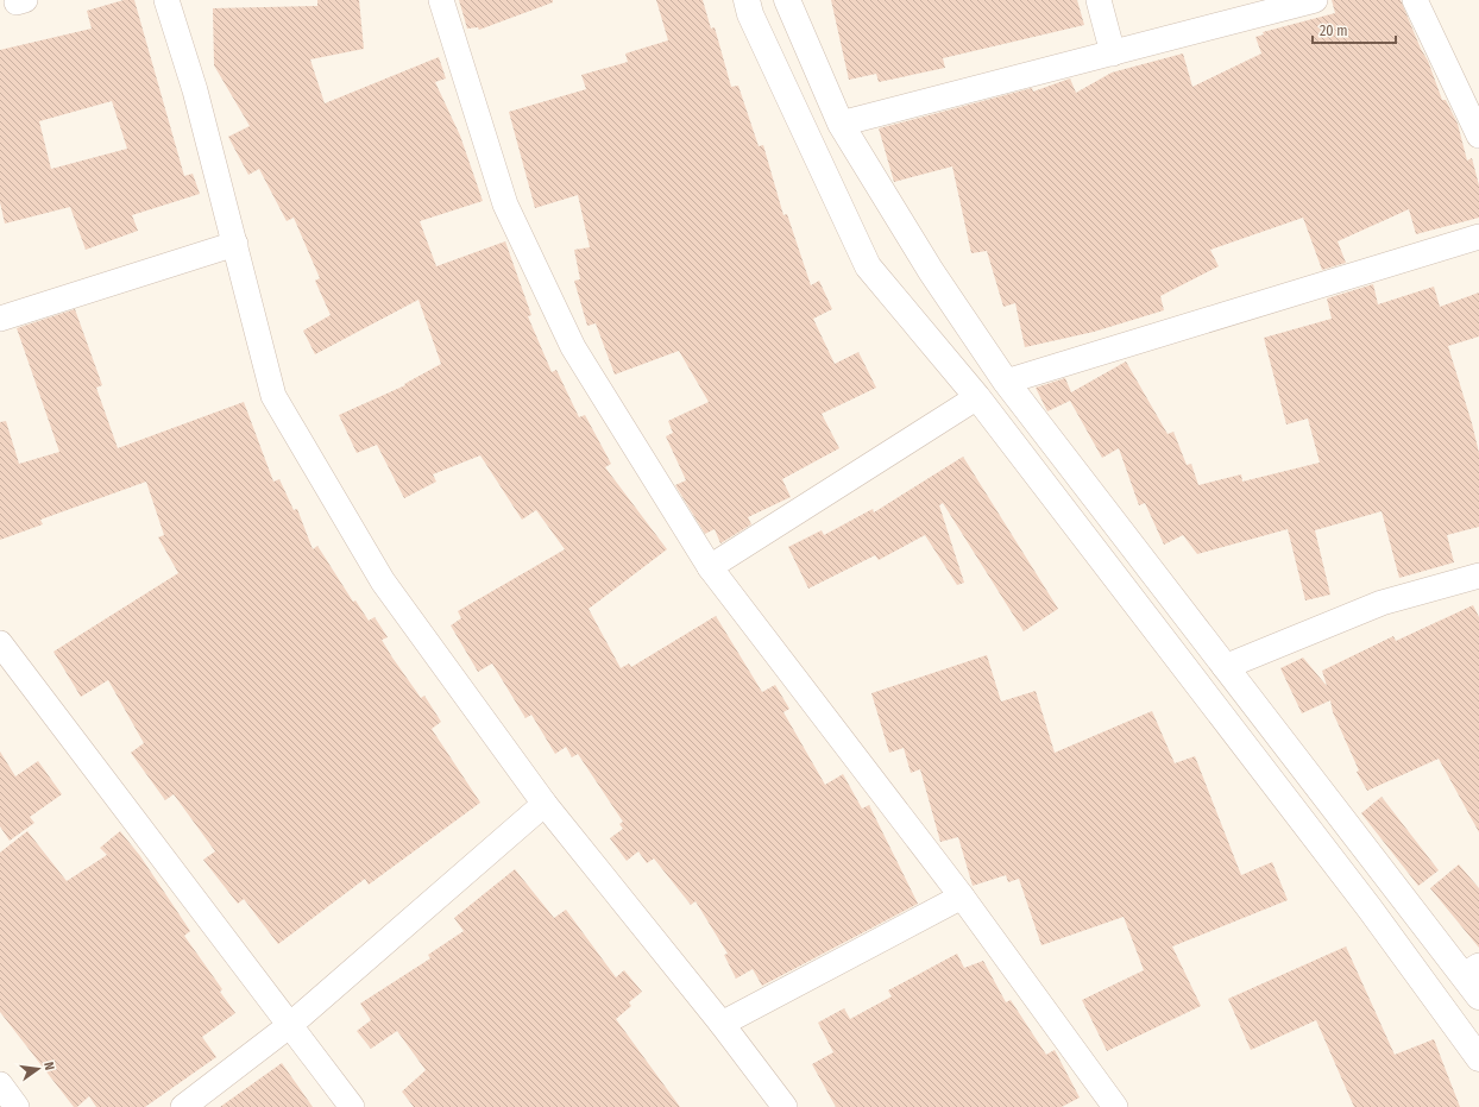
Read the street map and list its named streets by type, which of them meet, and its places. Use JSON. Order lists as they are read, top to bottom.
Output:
{
  "scale_bar": "20 m",
  "north": "right"
}
